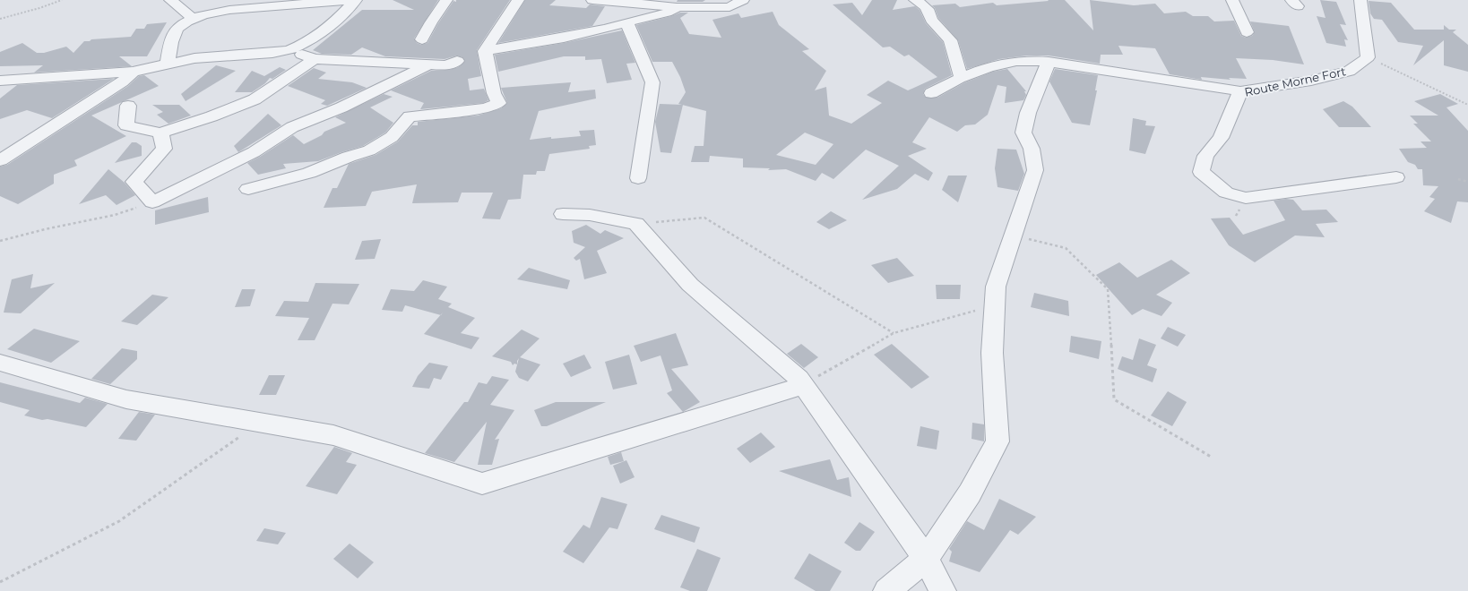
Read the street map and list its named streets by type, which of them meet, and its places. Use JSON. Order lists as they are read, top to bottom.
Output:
{
  "streets": {
    "street": ["Route Morne Fort"]
  }
}
